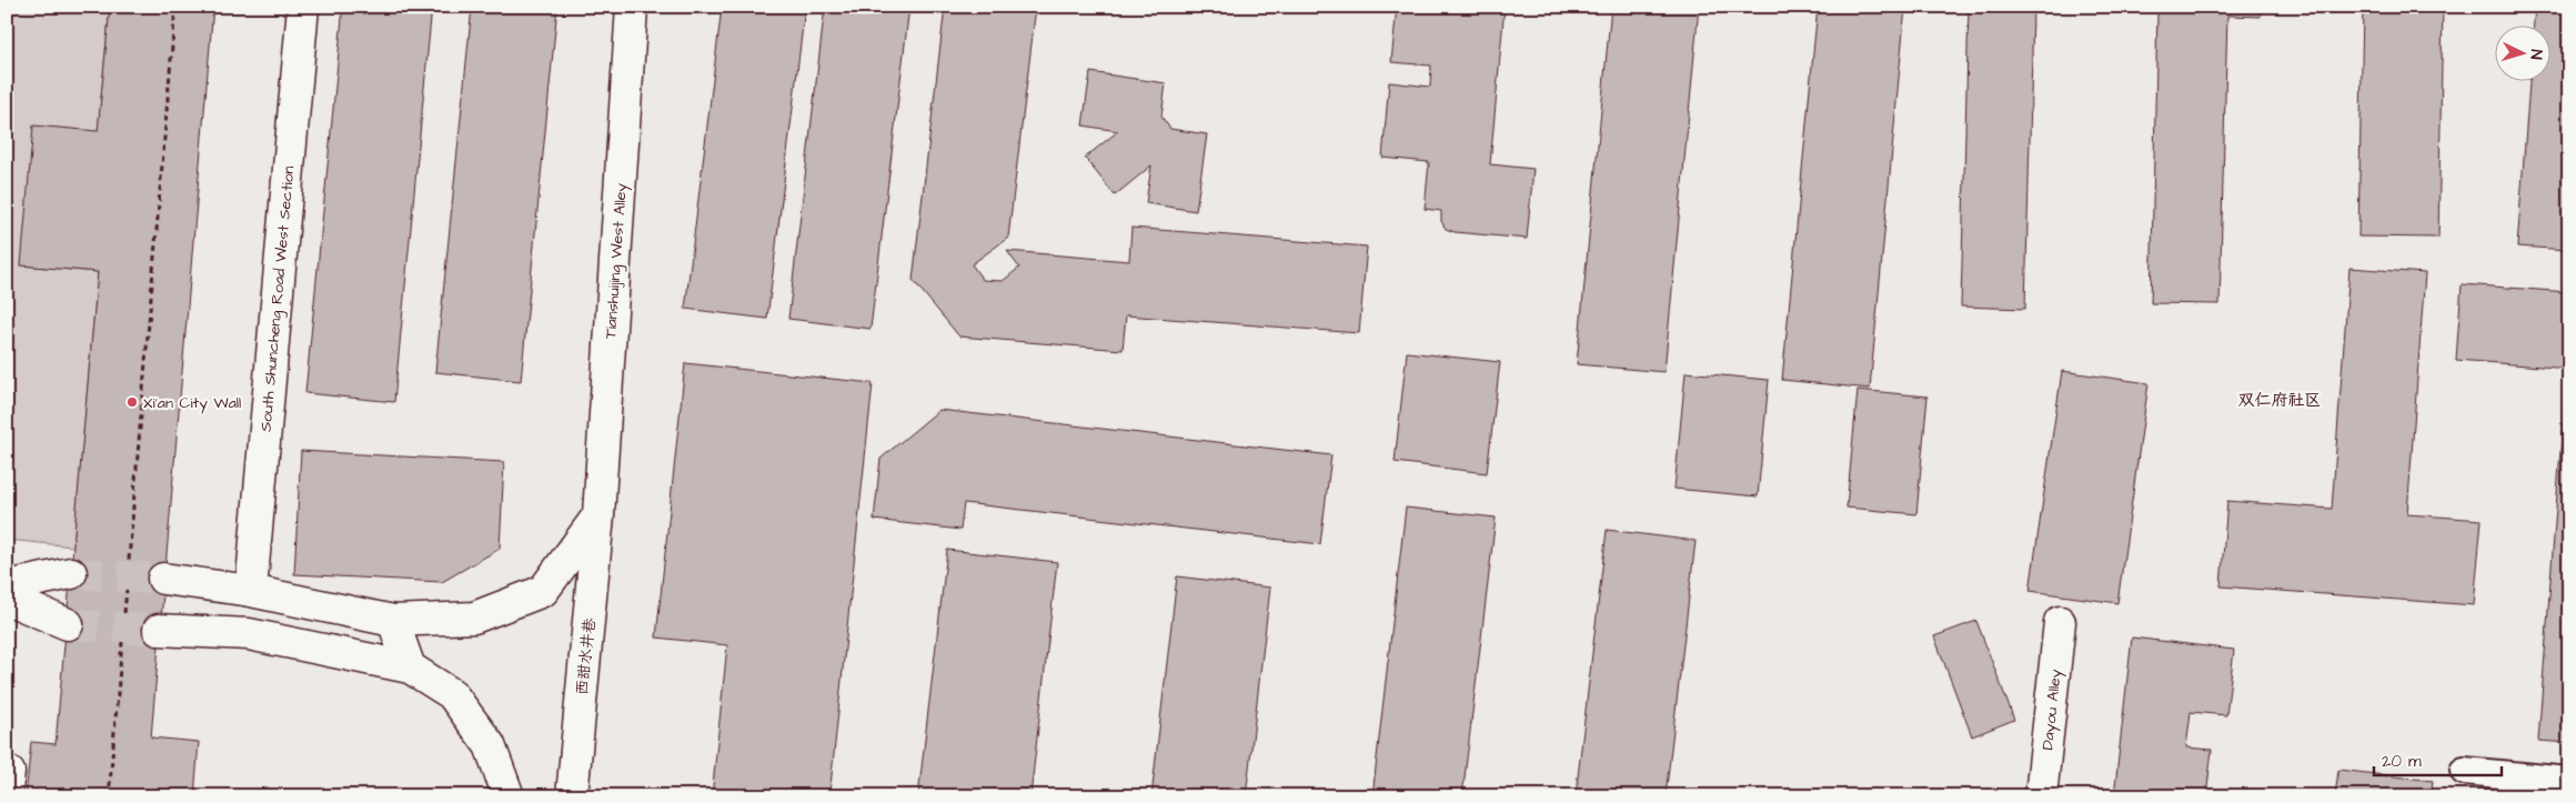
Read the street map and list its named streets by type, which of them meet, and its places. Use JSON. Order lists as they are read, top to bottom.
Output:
{
  "streets": {
    "street": [
      "Tianshuijing West Alley",
      "South Shuncheng Road West Section",
      "西甜水井巷",
      "Dayou Alley"
    ]
  },
  "crossings": [
    ["Tianshuijing West Alley", "西甜水井巷"]
  ],
  "districts": ["双仁府社区"],
  "places": ["Xi'an City Wall"],
  "scale_bar": "20 m",
  "north": "right"
}
